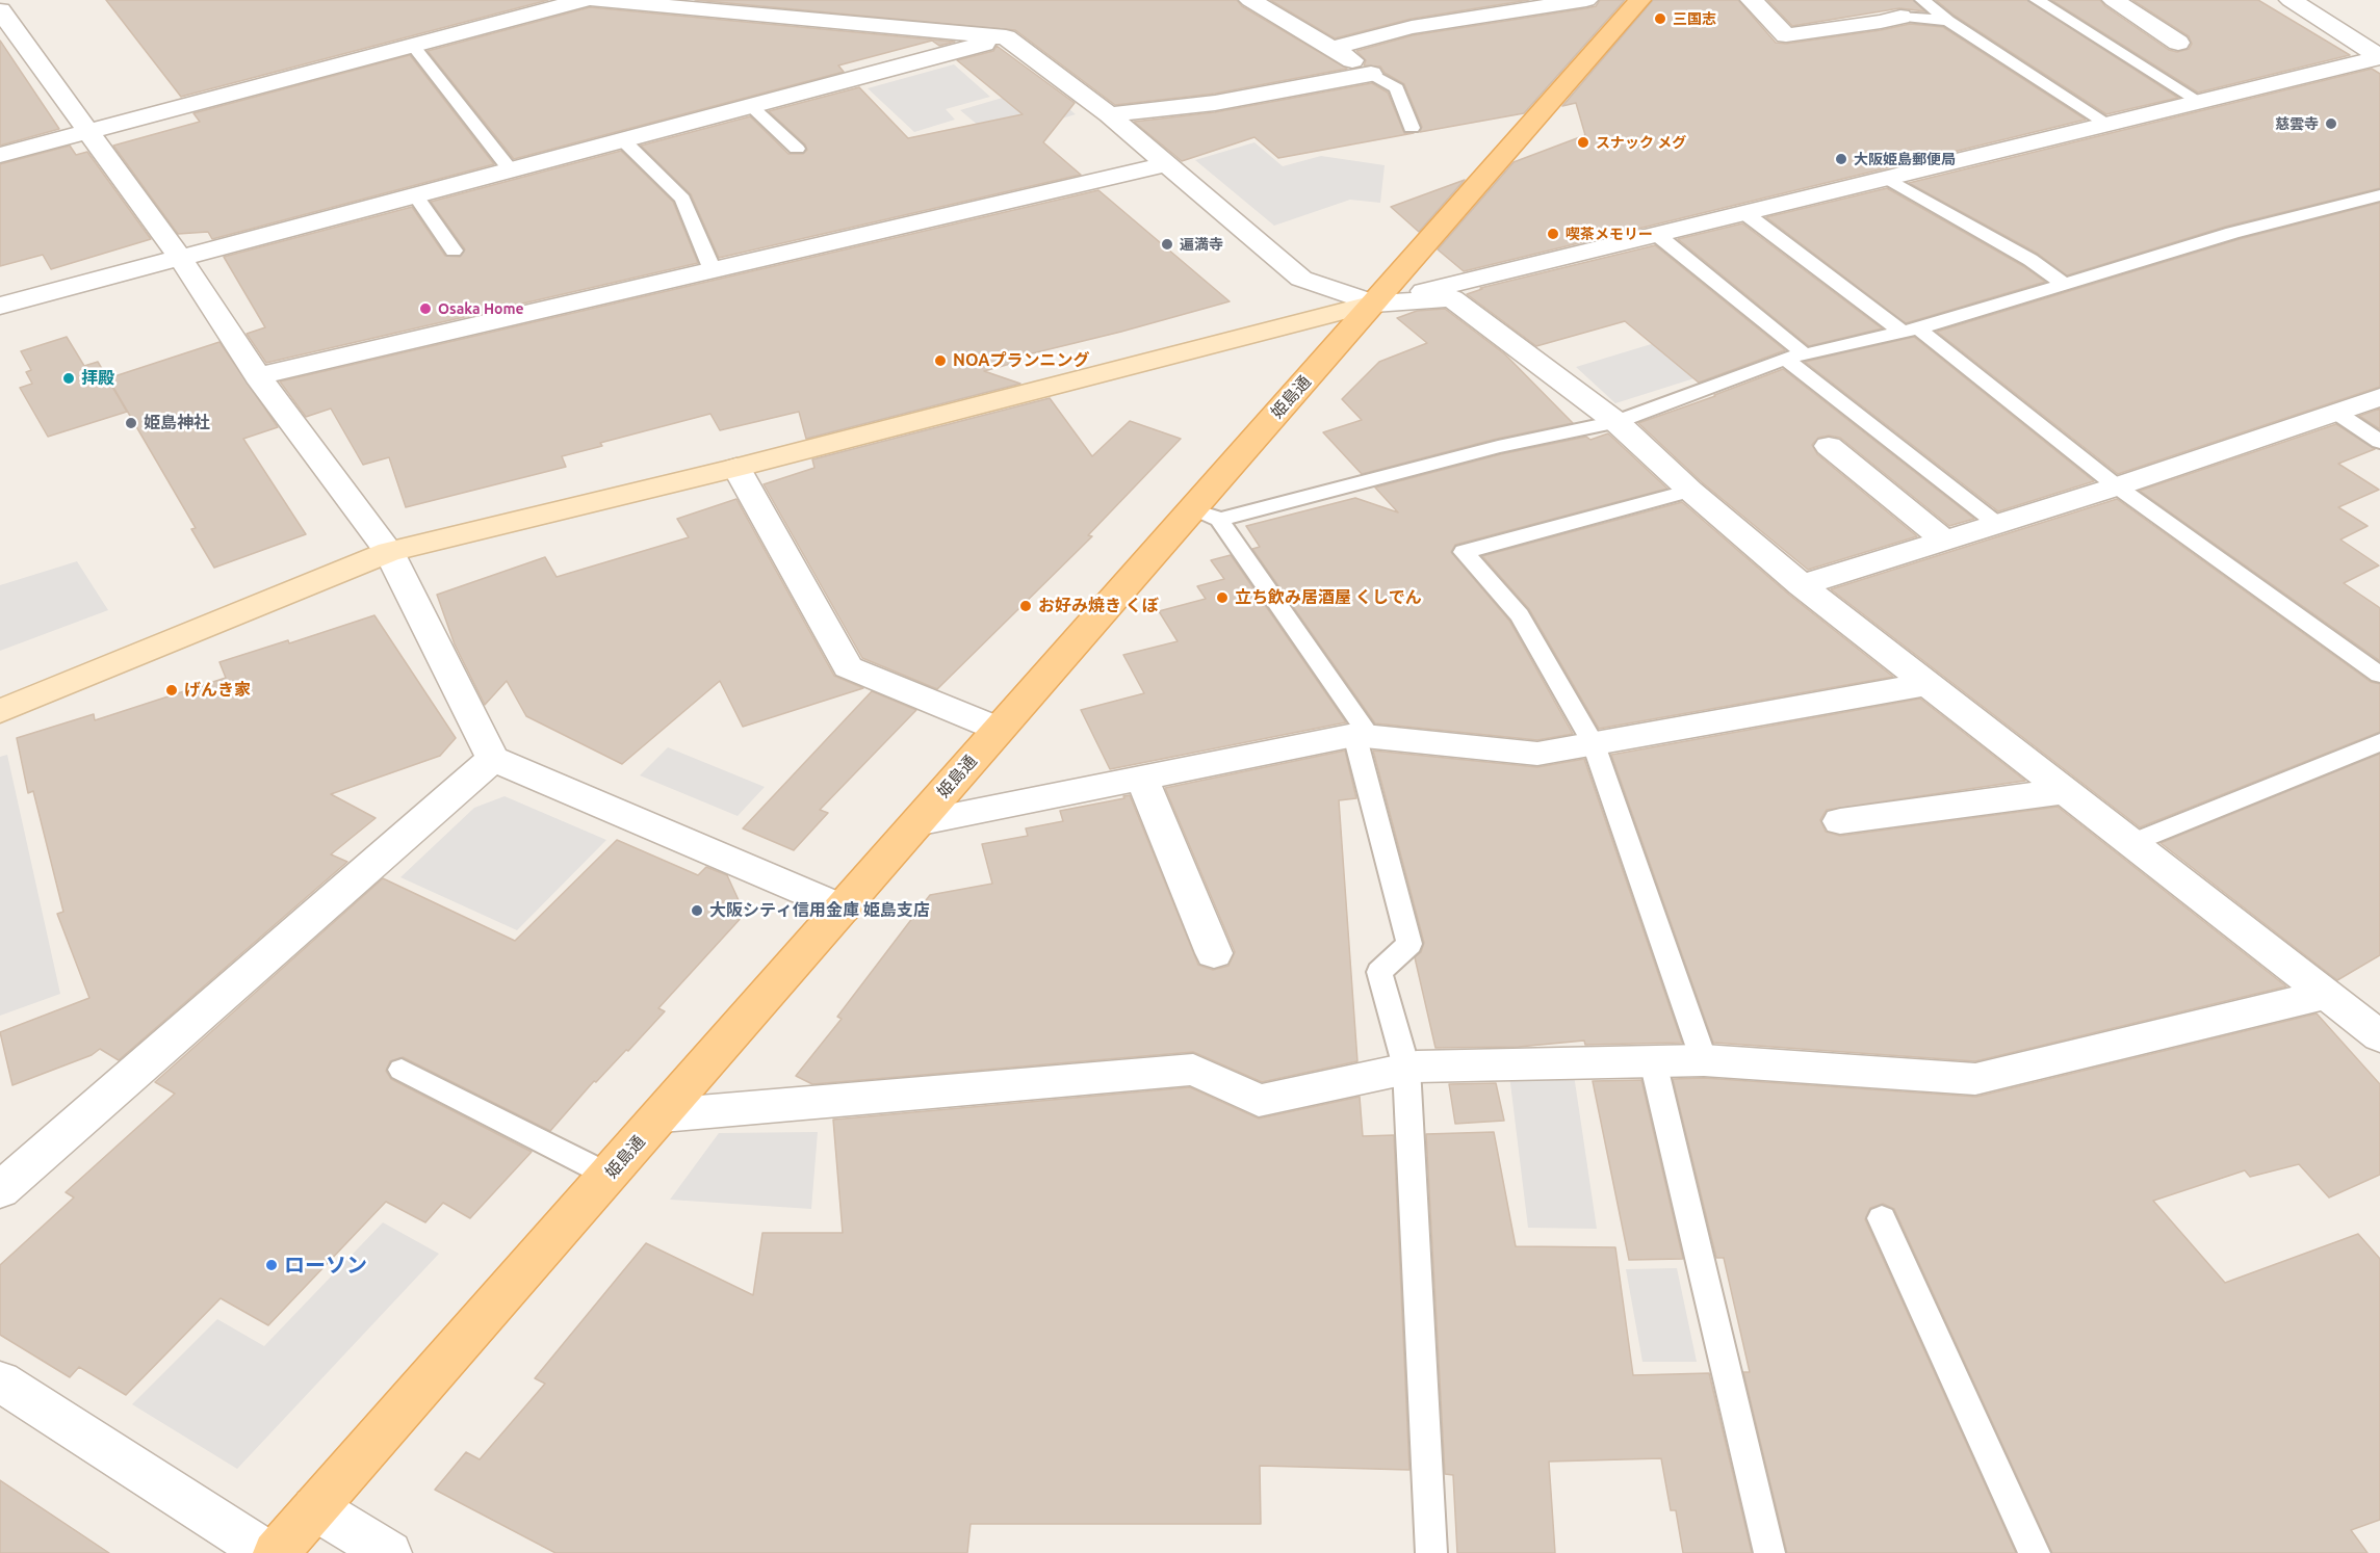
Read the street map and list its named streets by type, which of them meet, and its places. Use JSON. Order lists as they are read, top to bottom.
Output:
{
  "streets": {
    "main road": ["姫島通"]
  },
  "places": [
    "三国志",
    "慈雲寺",
    "スナック メグ",
    "大阪姫島郵便局",
    "喫茶メモリー",
    "遍満寺",
    "Osaka Home",
    "NOAプランニング",
    "拝殿",
    "姫島神社",
    "立ち飲み居酒屋 くしでん",
    "お好み焼き くぼ",
    "げんき家",
    "大阪シティ信用金庫 姫島支店",
    "ローソン"
  ]
}
